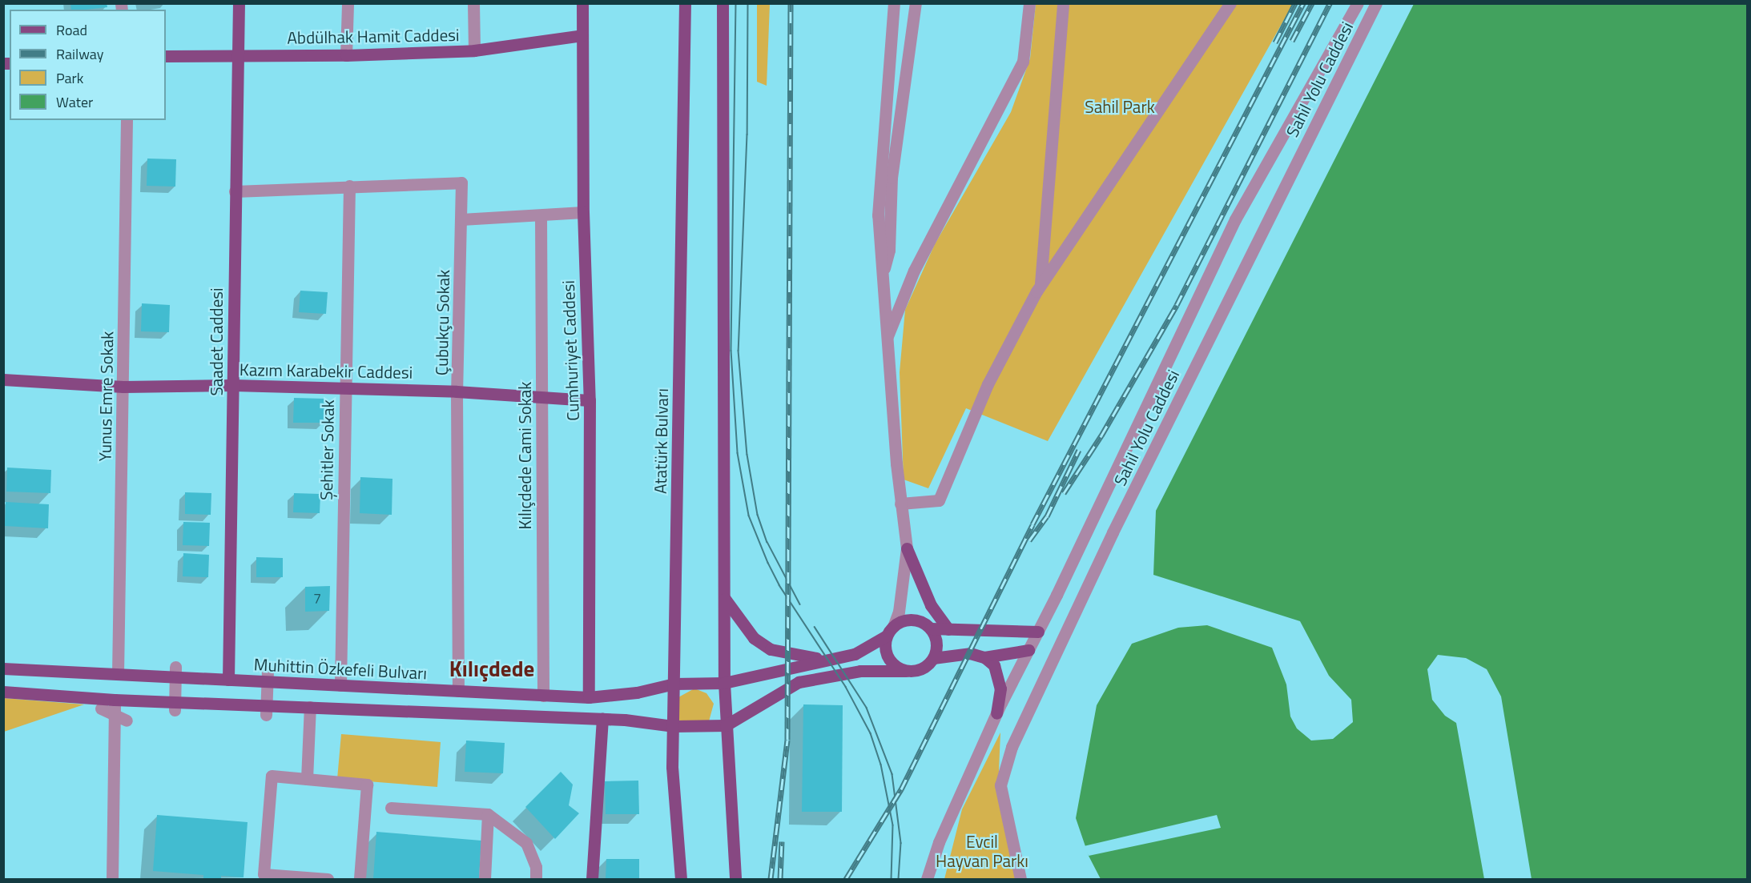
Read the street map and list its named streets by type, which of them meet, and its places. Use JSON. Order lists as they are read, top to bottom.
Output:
{
  "streets": {
    "main road": [
      "Abdülhak Hamit Caddesi",
      "Saadet Caddesi",
      "Cumhuriyet Caddesi",
      "Kazım Karabekir Caddesi",
      "Atatürk Bulvarı",
      "Muhittin Özkefeli Bulvarı"
    ],
    "street": [
      "Sahil Yolu Caddesi",
      "Çubukçu Sokak",
      "Yunus Emre Sokak",
      "Şehitler Sokak",
      "Kılıçdede Cami Sokak"
    ]
  },
  "crossings": [
    ["Abdülhak Hamit Caddesi", "Saadet Caddesi"],
    ["Abdülhak Hamit Caddesi", "Cumhuriyet Caddesi"],
    ["Çubukçu Sokak", "Saadet Caddesi"],
    ["Çubukçu Sokak", "Kazım Karabekir Caddesi"],
    ["Çubukçu Sokak", "Şehitler Sokak"],
    ["Çubukçu Sokak", "Muhittin Özkefeli Bulvarı"],
    ["Saadet Caddesi", "Kazım Karabekir Caddesi"],
    ["Saadet Caddesi", "Muhittin Özkefeli Bulvarı"],
    ["Cumhuriyet Caddesi", "Kazım Karabekir Caddesi"],
    ["Cumhuriyet Caddesi", "Muhittin Özkefeli Bulvarı"],
    ["Kazım Karabekir Caddesi", "Yunus Emre Sokak"],
    ["Kazım Karabekir Caddesi", "Şehitler Sokak"],
    ["Kazım Karabekir Caddesi", "Kılıçdede Cami Sokak"],
    ["Yunus Emre Sokak", "Muhittin Özkefeli Bulvarı"],
    ["Atatürk Bulvarı", "Muhittin Özkefeli Bulvarı"],
    ["Şehitler Sokak", "Muhittin Özkefeli Bulvarı"],
    ["Kılıçdede Cami Sokak", "Muhittin Özkefeli Bulvarı"]
  ],
  "districts": ["Kılıçdede"],
  "parks": ["Sahil Park", "Evcil Hayvan Parkı"],
  "house_numbers": ["7"],
  "legend": [
    "Road",
    "Railway",
    "Park",
    "Water"
  ]
}
